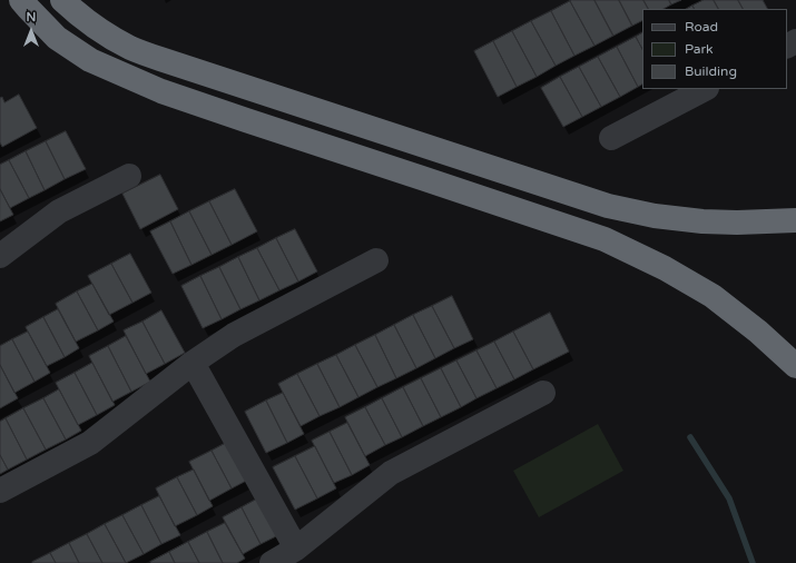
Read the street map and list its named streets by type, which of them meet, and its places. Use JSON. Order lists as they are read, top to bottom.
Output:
{
  "legend": ["Road", "Park", "Building"],
  "north": "top"
}
